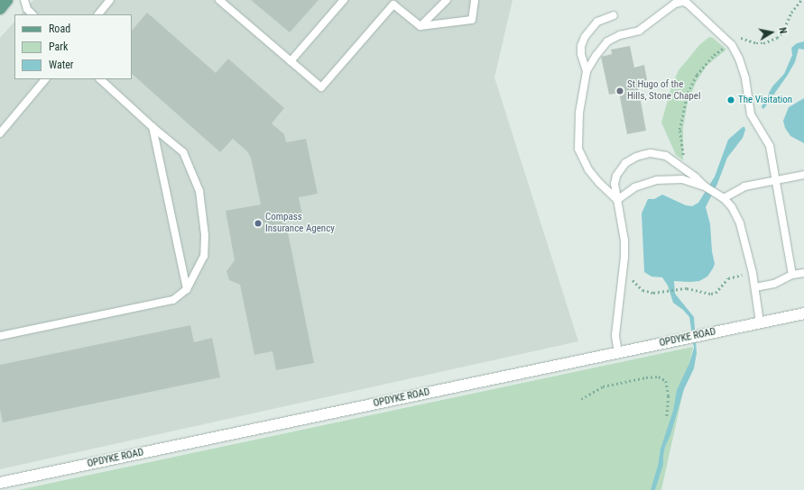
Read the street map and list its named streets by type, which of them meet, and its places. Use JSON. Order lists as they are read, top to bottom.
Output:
{
  "streets": {
    "main road": ["OPDYKE ROAD"]
  },
  "places": ["St Hugo of the Hills, Stone Chapel", "The Visitation", "Compass Insurance Agency"],
  "legend": ["Road", "Park", "Water"],
  "north": "right"
}
